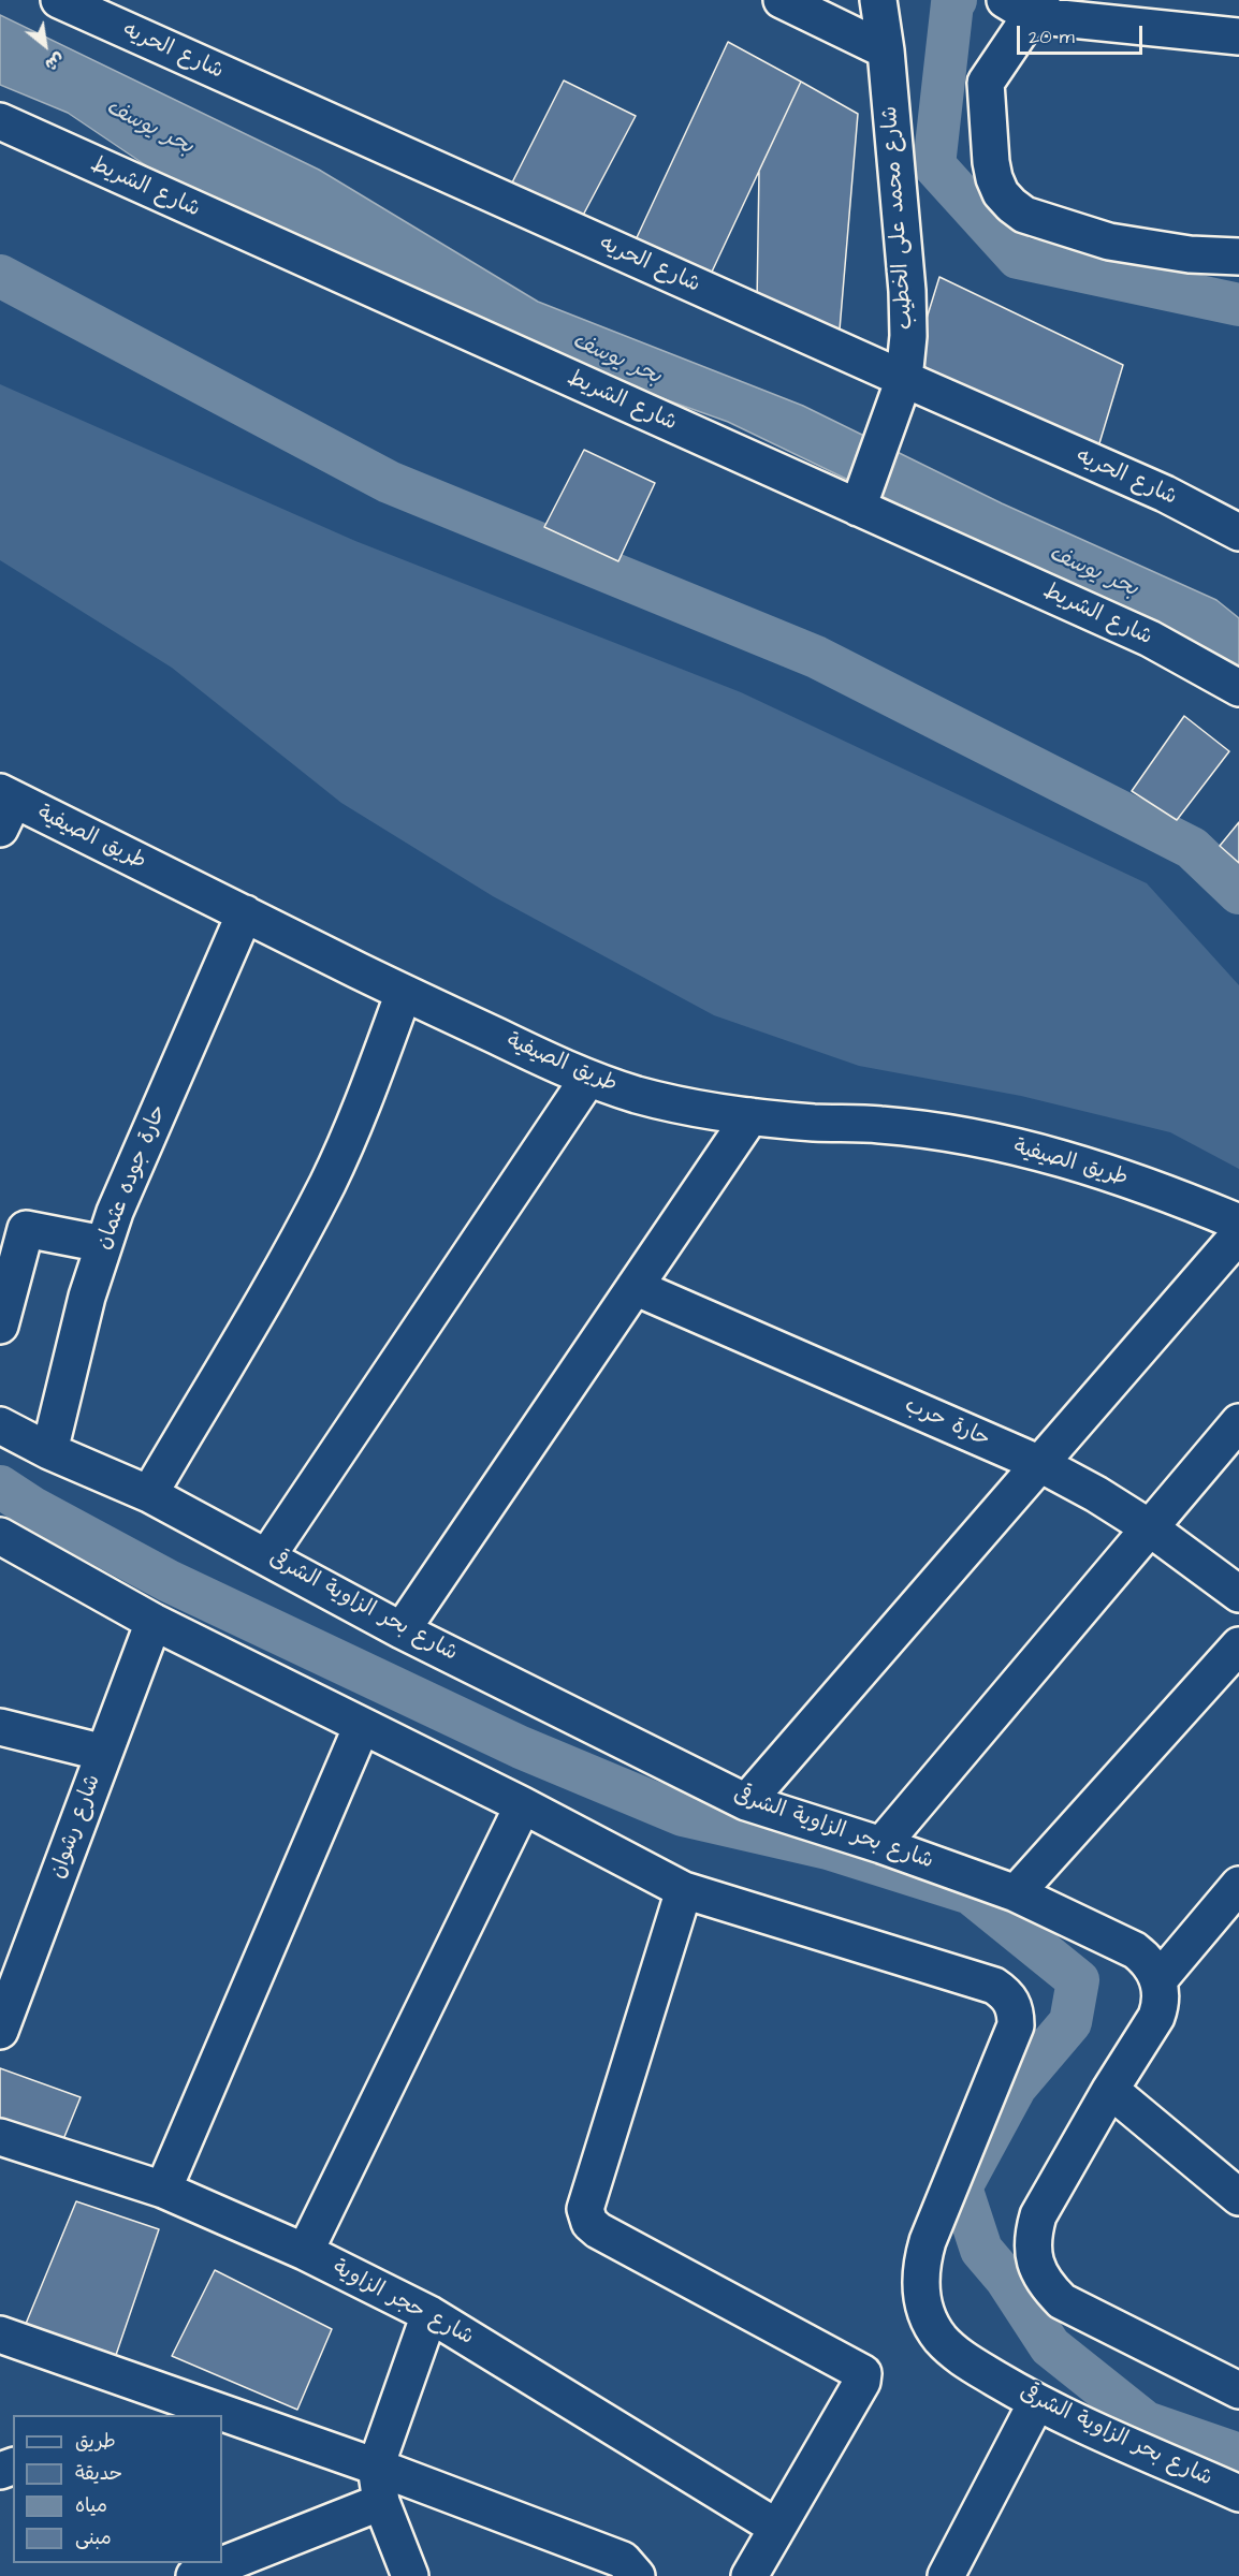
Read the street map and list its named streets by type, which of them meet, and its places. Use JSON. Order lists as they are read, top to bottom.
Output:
{
  "streets": {
    "street": [
      "شارع الحريه",
      "شارع الشريط",
      "شارع محمد على الخطيب",
      "طريق الصيفية",
      "حارة جوده عثمان",
      "حارة حرب",
      "شارع بحر الزاوية الشرقى",
      "شارع رشوان",
      "شارع حجر الزاوية"
    ]
  },
  "crossings": [
    ["شارع الحريه", "شارع محمد على الخطيب"],
    ["شارع الشريط", "شارع محمد على الخطيب"],
    ["طريق الصيفية", "حارة جوده عثمان"],
    ["حارة جوده عثمان", "شارع بحر الزاوية الشرقى"],
    ["شارع بحر الزاوية الشرقى", "شارع رشوان"]
  ],
  "water": ["بحر يوسف"],
  "legend": [
    "طريق",
    "حديقة",
    "مياه",
    "مبنى"
  ],
  "scale_bar": "20 m",
  "north": "bottom right"
}
